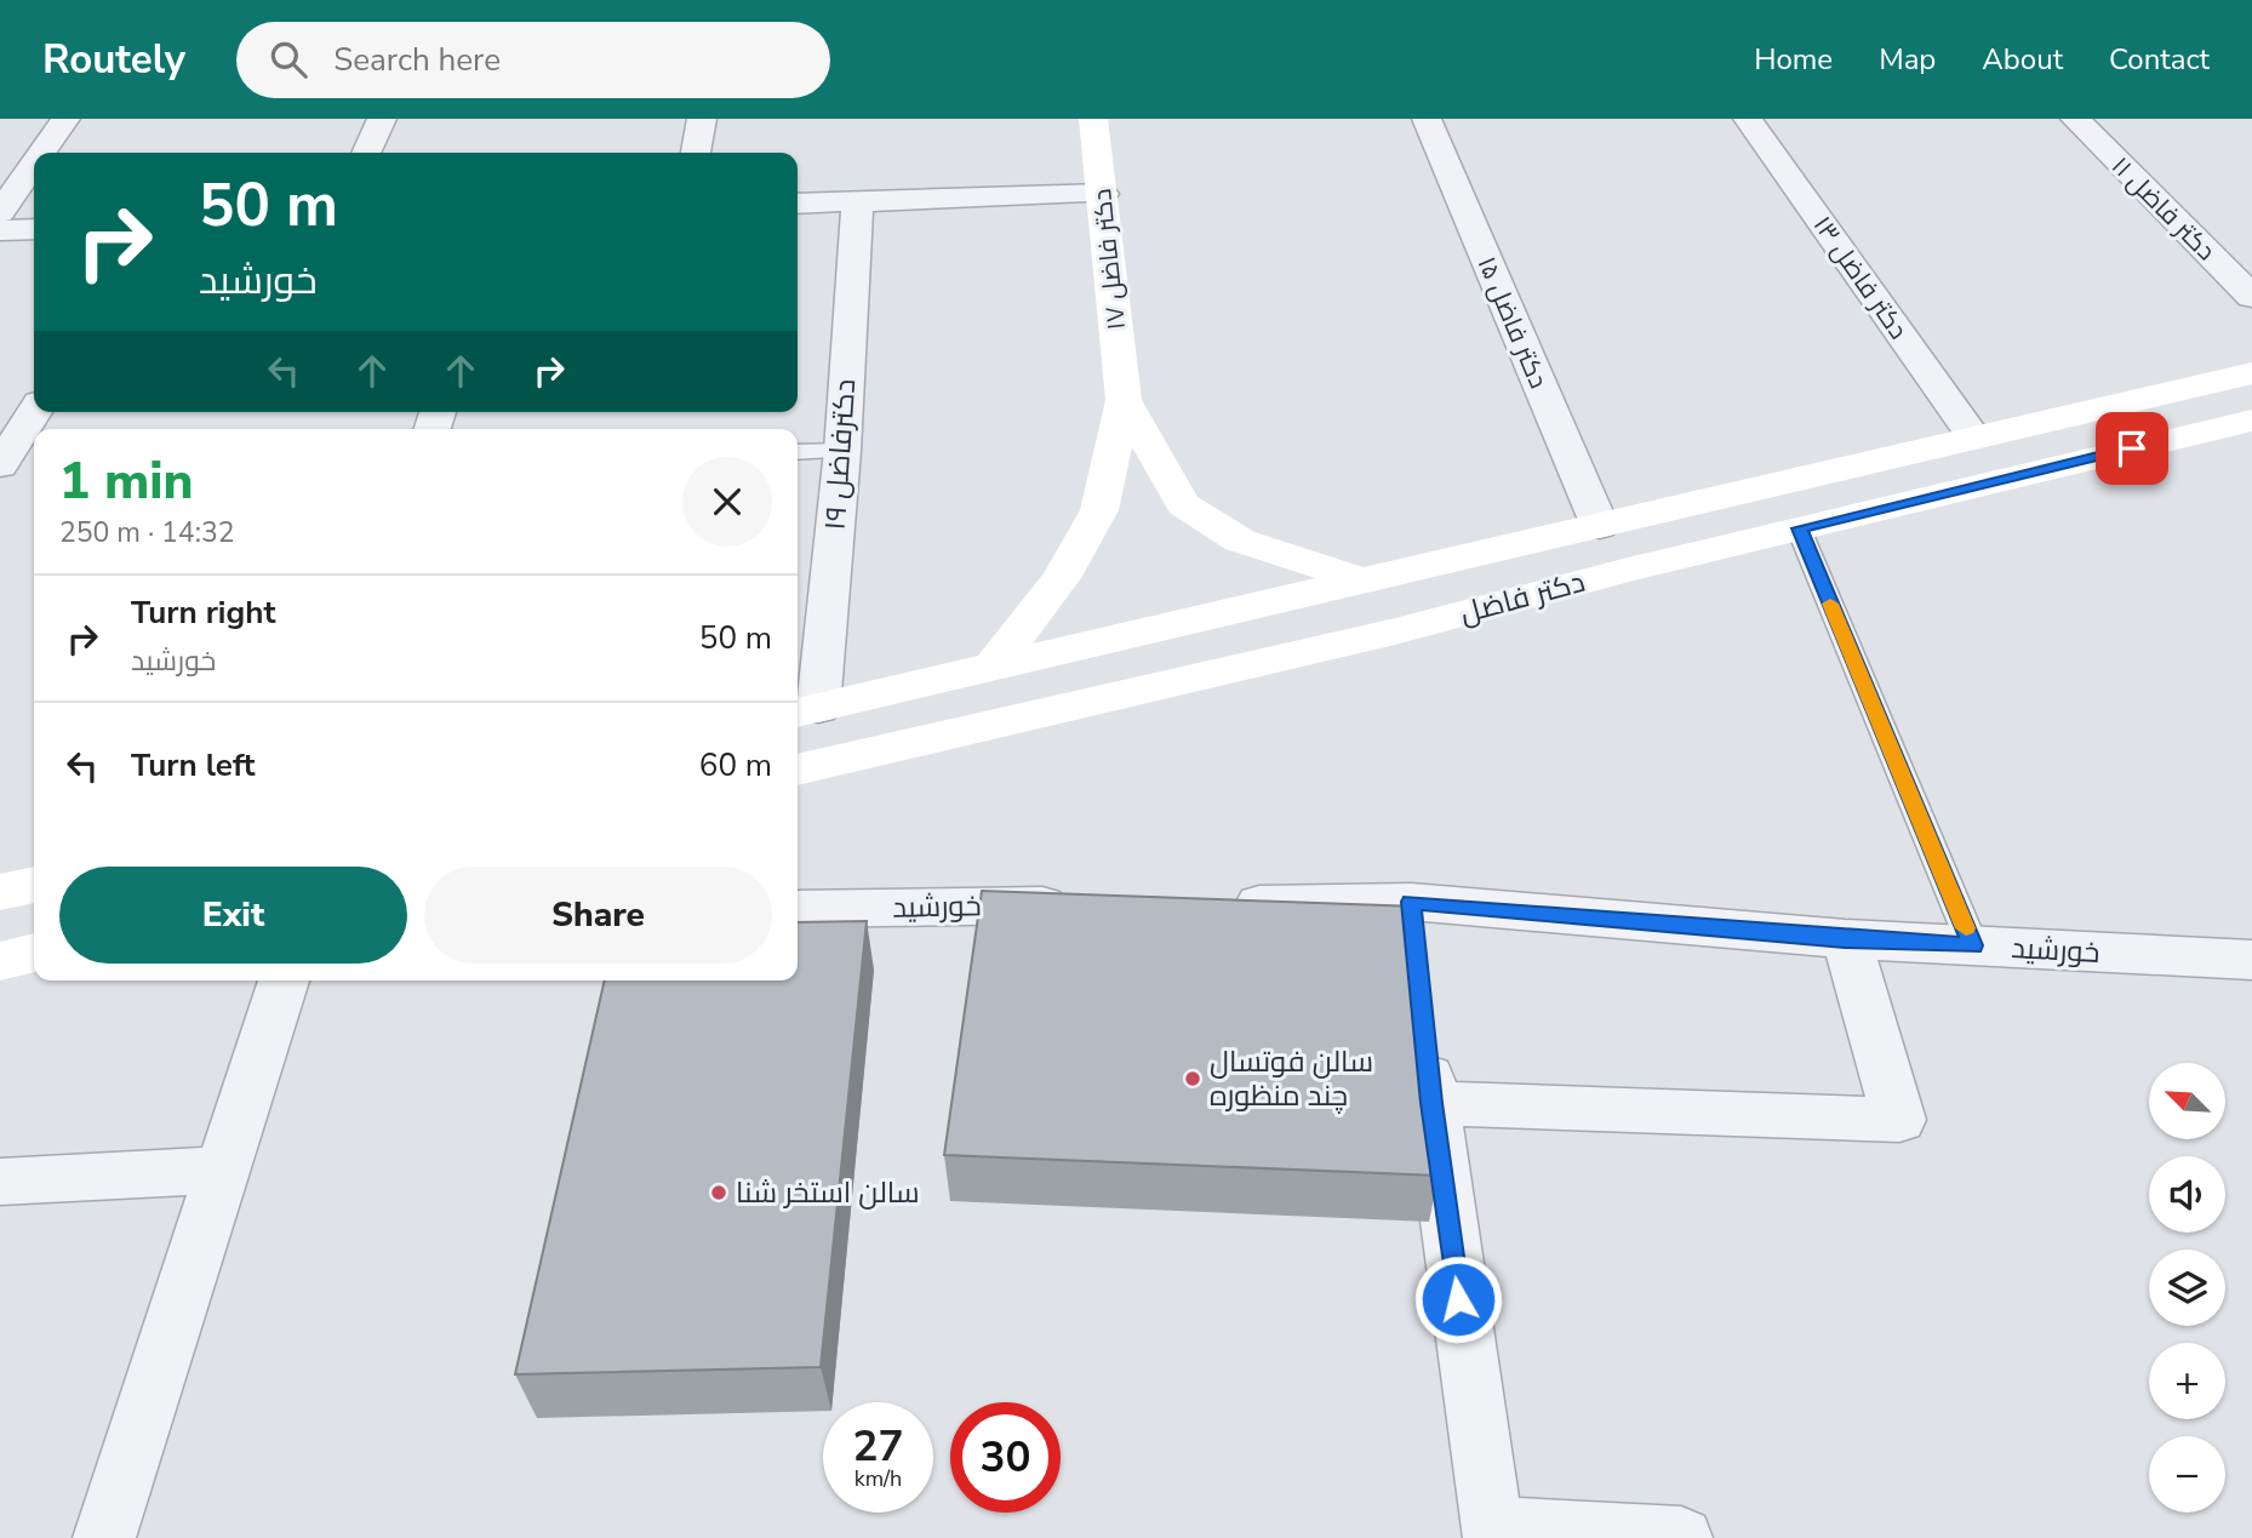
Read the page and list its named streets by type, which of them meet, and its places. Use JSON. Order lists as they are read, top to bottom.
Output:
{
  "streets": {
    "main road": ["دکتر فاضل ۱۷", "دکتر فاضل"],
    "street": [
      "دکتر فاضل ۱۱",
      "دکتر فاضل ۱۳",
      "دکتر فاضل ۱۵",
      "دکترفاضل ۱۹",
      "خورشید"
    ]
  },
  "crossings": [
    ["دکتر فاضل ۱۳", "دکتر فاضل"],
    ["دکتر فاضل ۱۵", "دکتر فاضل"],
    ["دکترفاضل ۱۹", "دکتر فاضل"]
  ],
  "places": ["سالن فوتسال چند منظوره", "سالن استخر شنا"],
  "north": "top left",
  "page": {
    "header": "Routely",
    "search": "Search here",
    "nav": [
      "Home",
      "Map",
      "About",
      "Contact"
    ],
    "turn": ["50 m", "خورشید"],
    "heading": ["1 min", "250 m · 14:32"],
    "list": [
      {
        "name": "Turn right",
        "note": "خورشید",
        "value": "50 m"
      },
      {
        "name": "Turn left",
        "value": "60 m"
      }
    ],
    "buttons": ["Exit", "Share"],
    "map_buttons": ["+", "−"],
    "speed": "27 km/h",
    "limit": "30"
  }
}
